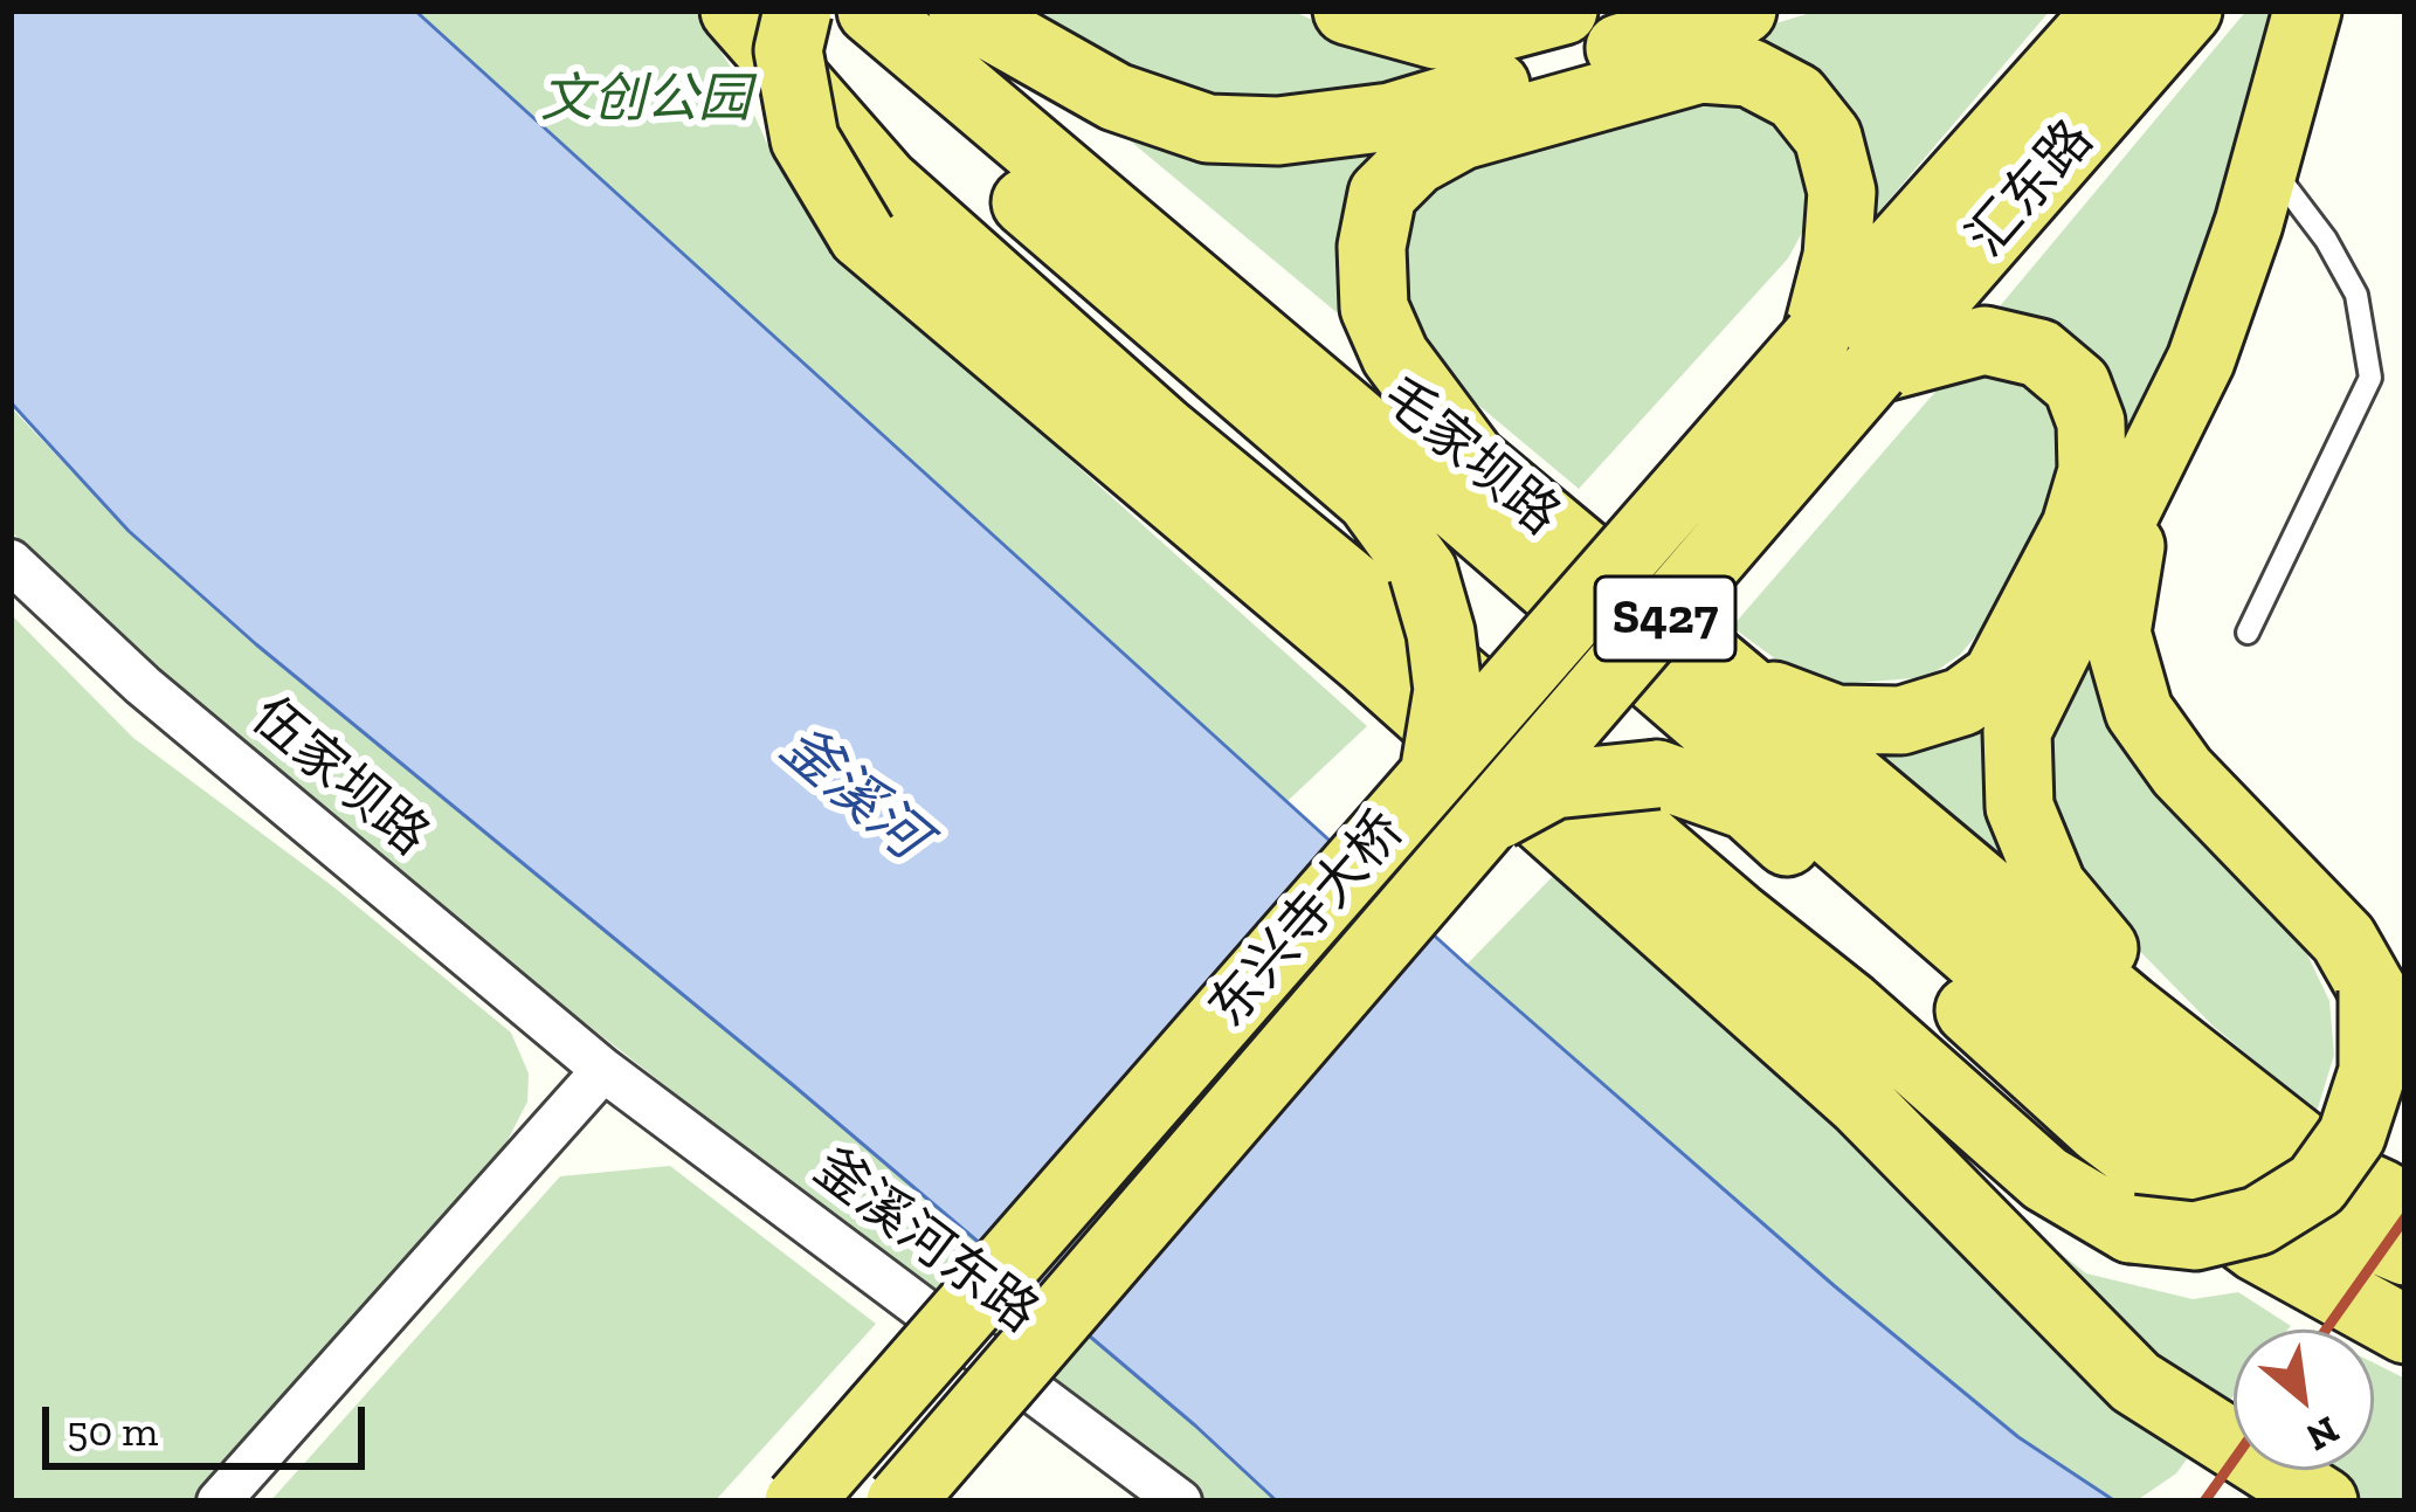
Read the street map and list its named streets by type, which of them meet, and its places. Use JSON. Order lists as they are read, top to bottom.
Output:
{
  "streets": {
    "main road": [
      "汇东路",
      "毛家坝路",
      "S427",
      "东兴寺大桥"
    ],
    "street": ["伍家坝路", "釜溪河东路"]
  },
  "crossings": [
    ["汇东路", "东兴寺大桥"],
    ["毛家坝路", "S427"],
    ["伍家坝路", "釜溪河东路"]
  ],
  "water": ["釜溪河"],
  "parks": ["文创公园"],
  "scale_bar": "50 m",
  "north": "bottom right"
}
